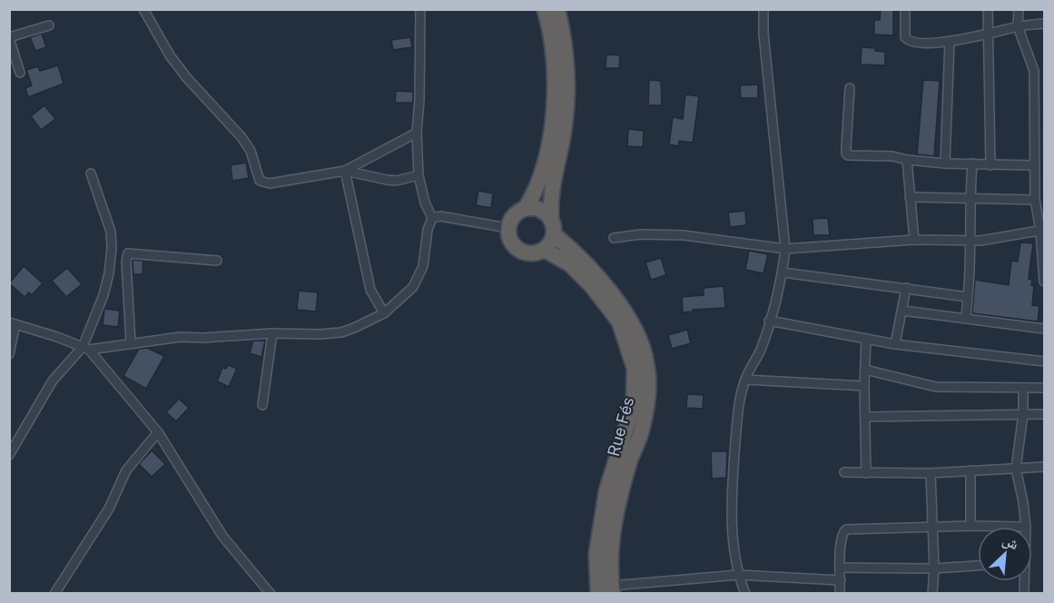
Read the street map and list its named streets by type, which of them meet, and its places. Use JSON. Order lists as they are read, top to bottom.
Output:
{
  "streets": {
    "highway": ["Rue Fés"]
  },
  "north": "top right"
}
